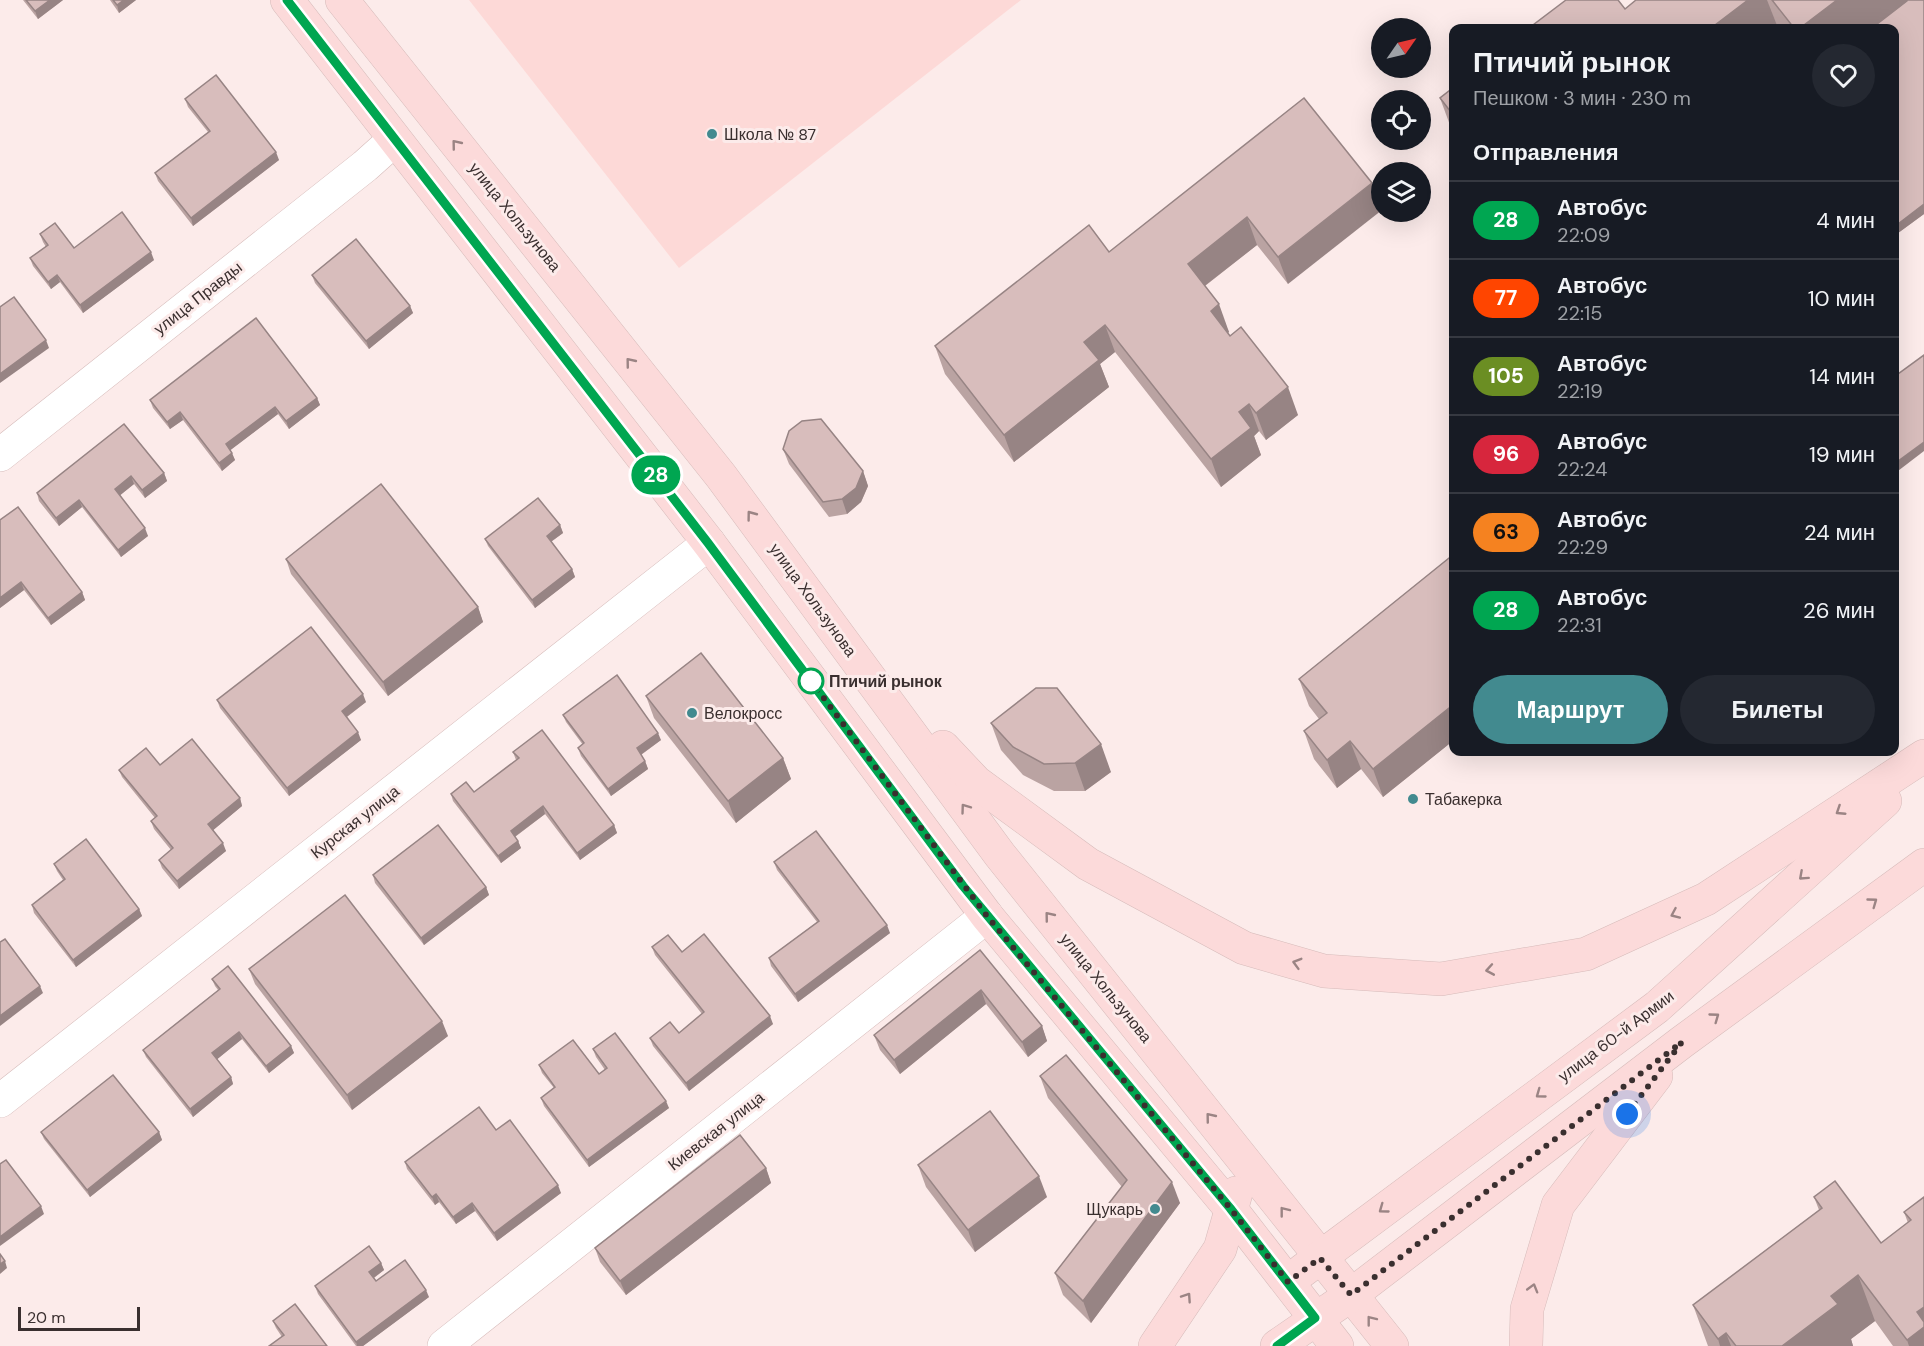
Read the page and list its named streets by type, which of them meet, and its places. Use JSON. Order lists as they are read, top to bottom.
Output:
{
  "streets": {
    "main road": ["улица Хользунова", "улица 60-й Армии"],
    "street": ["улица Правды", "Курская улица", "Киевская улица"]
  },
  "crossings": [
    ["улица Хользунова", "улица 60-й Армии"]
  ],
  "places": [
    "Школа № 87",
    "Птичий рынок",
    "Велокросс",
    "Табакерка",
    "Щукарь"
  ],
  "lines": ["bus line 28"],
  "scale_bar": "20 m",
  "north": "top right",
  "page": {
    "on_map": "28",
    "heading": [
      ["Птичий рынок", "Пешком · 3 мин · 230 m"],
      "Отправления"
    ],
    "list": [
      {
        "mark": "28",
        "name": "Автобус",
        "note": "22:09",
        "value": "4 мин"
      },
      {
        "mark": "77",
        "name": "Автобус",
        "note": "22:15",
        "value": "10 мин"
      },
      {
        "mark": "105",
        "name": "Автобус",
        "note": "22:19",
        "value": "14 мин"
      },
      {
        "mark": "96",
        "name": "Автобус",
        "note": "22:24",
        "value": "19 мин"
      },
      {
        "mark": "63",
        "name": "Автобус",
        "note": "22:29",
        "value": "24 мин"
      },
      {
        "mark": "28",
        "name": "Автобус",
        "note": "22:31",
        "value": "26 мин"
      }
    ],
    "buttons": ["Маршрут", "Билеты"],
    "scale": "20 m"
  }
}
